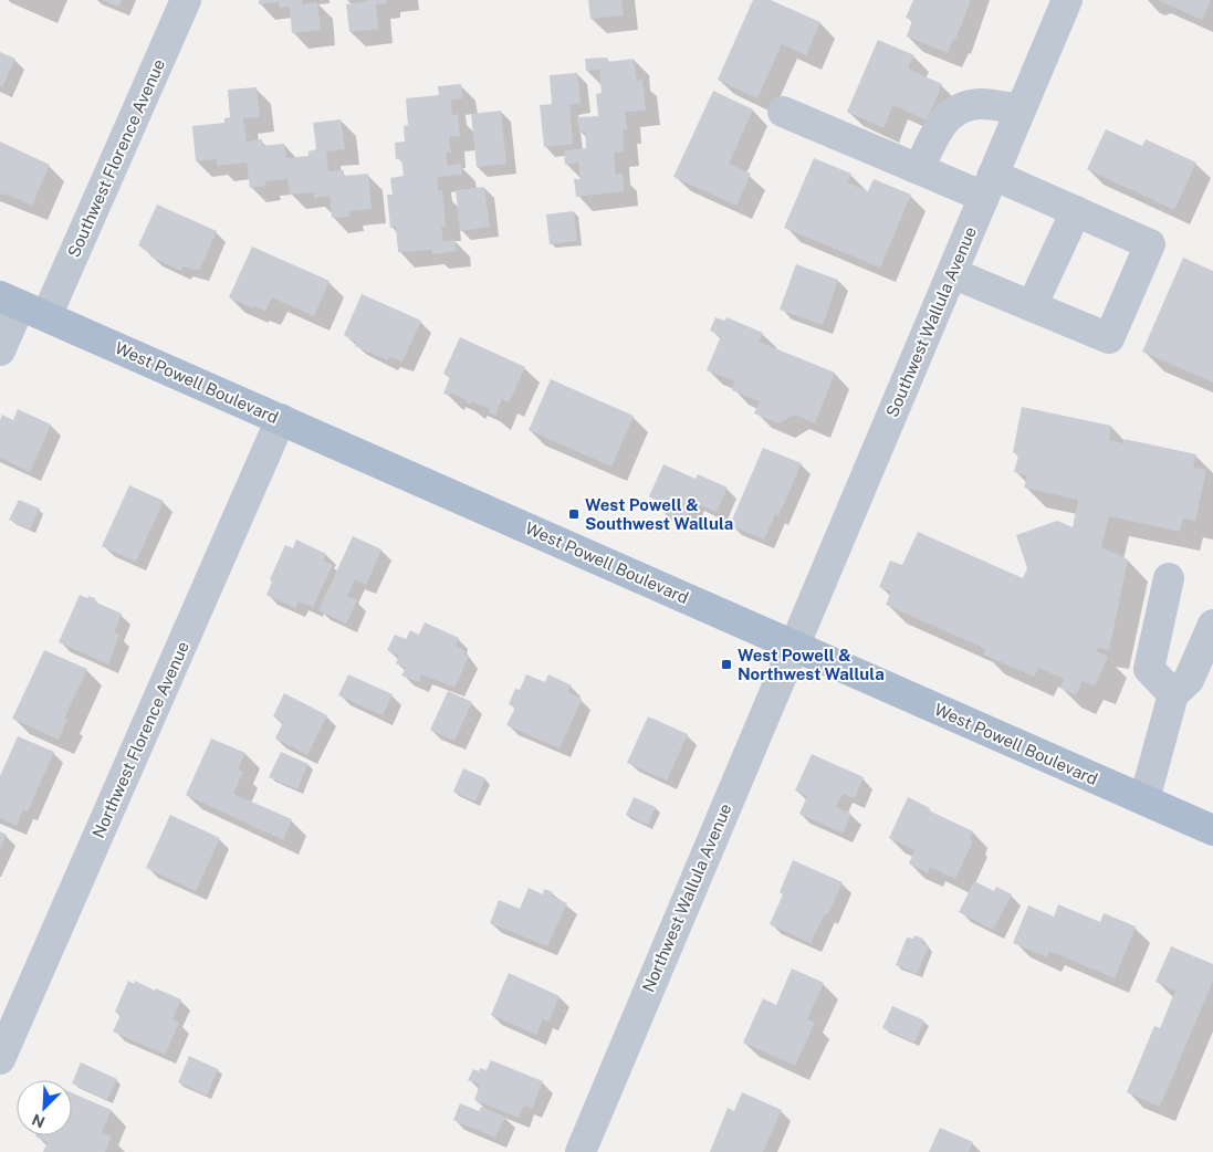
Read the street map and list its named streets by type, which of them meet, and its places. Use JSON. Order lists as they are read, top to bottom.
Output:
{
  "streets": {
    "main road": ["West Powell Boulevard"],
    "street": [
      "Southwest Florence Avenue",
      "Southwest Wallula Avenue",
      "Northwest Florence Avenue",
      "Northwest Wallula Avenue"
    ]
  },
  "crossings": [
    ["Southwest Florence Avenue", "West Powell Boulevard"],
    ["Southwest Wallula Avenue", "West Powell Boulevard"],
    ["Southwest Wallula Avenue", "Northwest Wallula Avenue"],
    ["West Powell Boulevard", "Northwest Florence Avenue"],
    ["West Powell Boulevard", "Northwest Wallula Avenue"]
  ],
  "places": {
    "transit": ["West Powell & Southwest Wallula", "West Powell & Northwest Wallula"]
  },
  "north": "bottom left"
}
